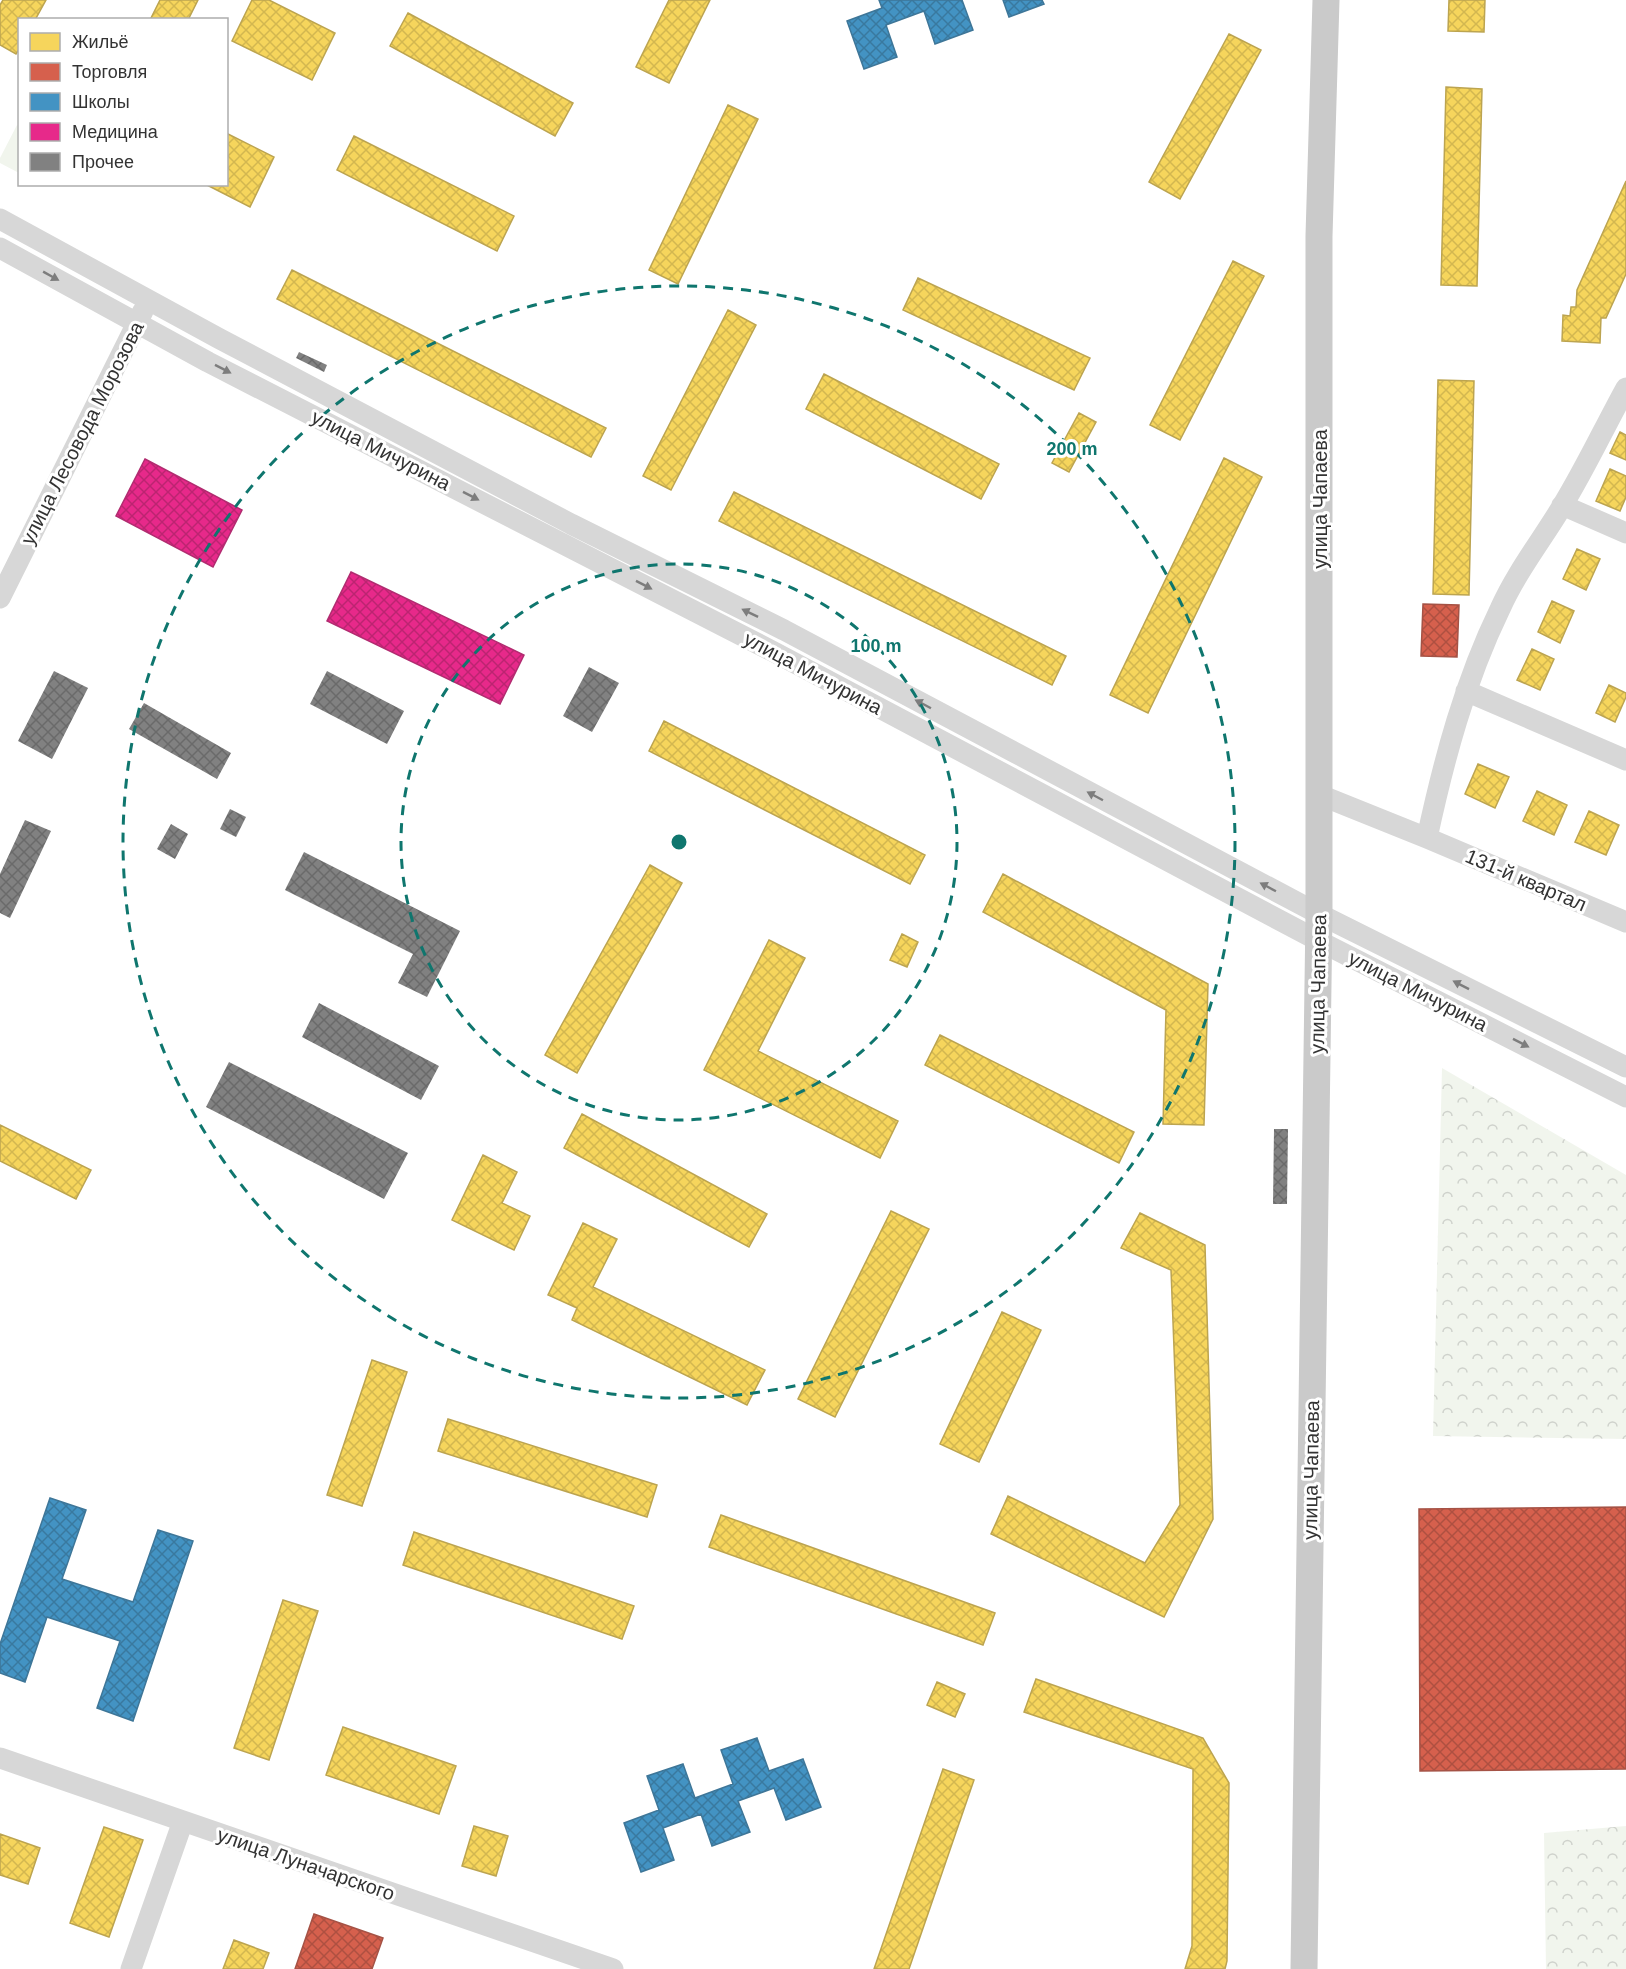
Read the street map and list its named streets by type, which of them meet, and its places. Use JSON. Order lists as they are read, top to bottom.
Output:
{
  "streets": {
    "main road": ["улица Чапаева"],
    "street": [
      "улица Лесовода Морозова",
      "улица Мичурина",
      "131-й квартал",
      "улица Луначарского"
    ]
  },
  "crossings": [
    ["улица Лесовода Морозова", "улица Мичурина"],
    ["улица Мичурина", "улица Чапаева"],
    ["улица Чапаева", "131-й квартал"]
  ],
  "legend": [
    "Жильё",
    "Торговля",
    "Школы",
    "Медицина",
    "Прочее"
  ],
  "rings": ["200 m", "100 m"]
}
